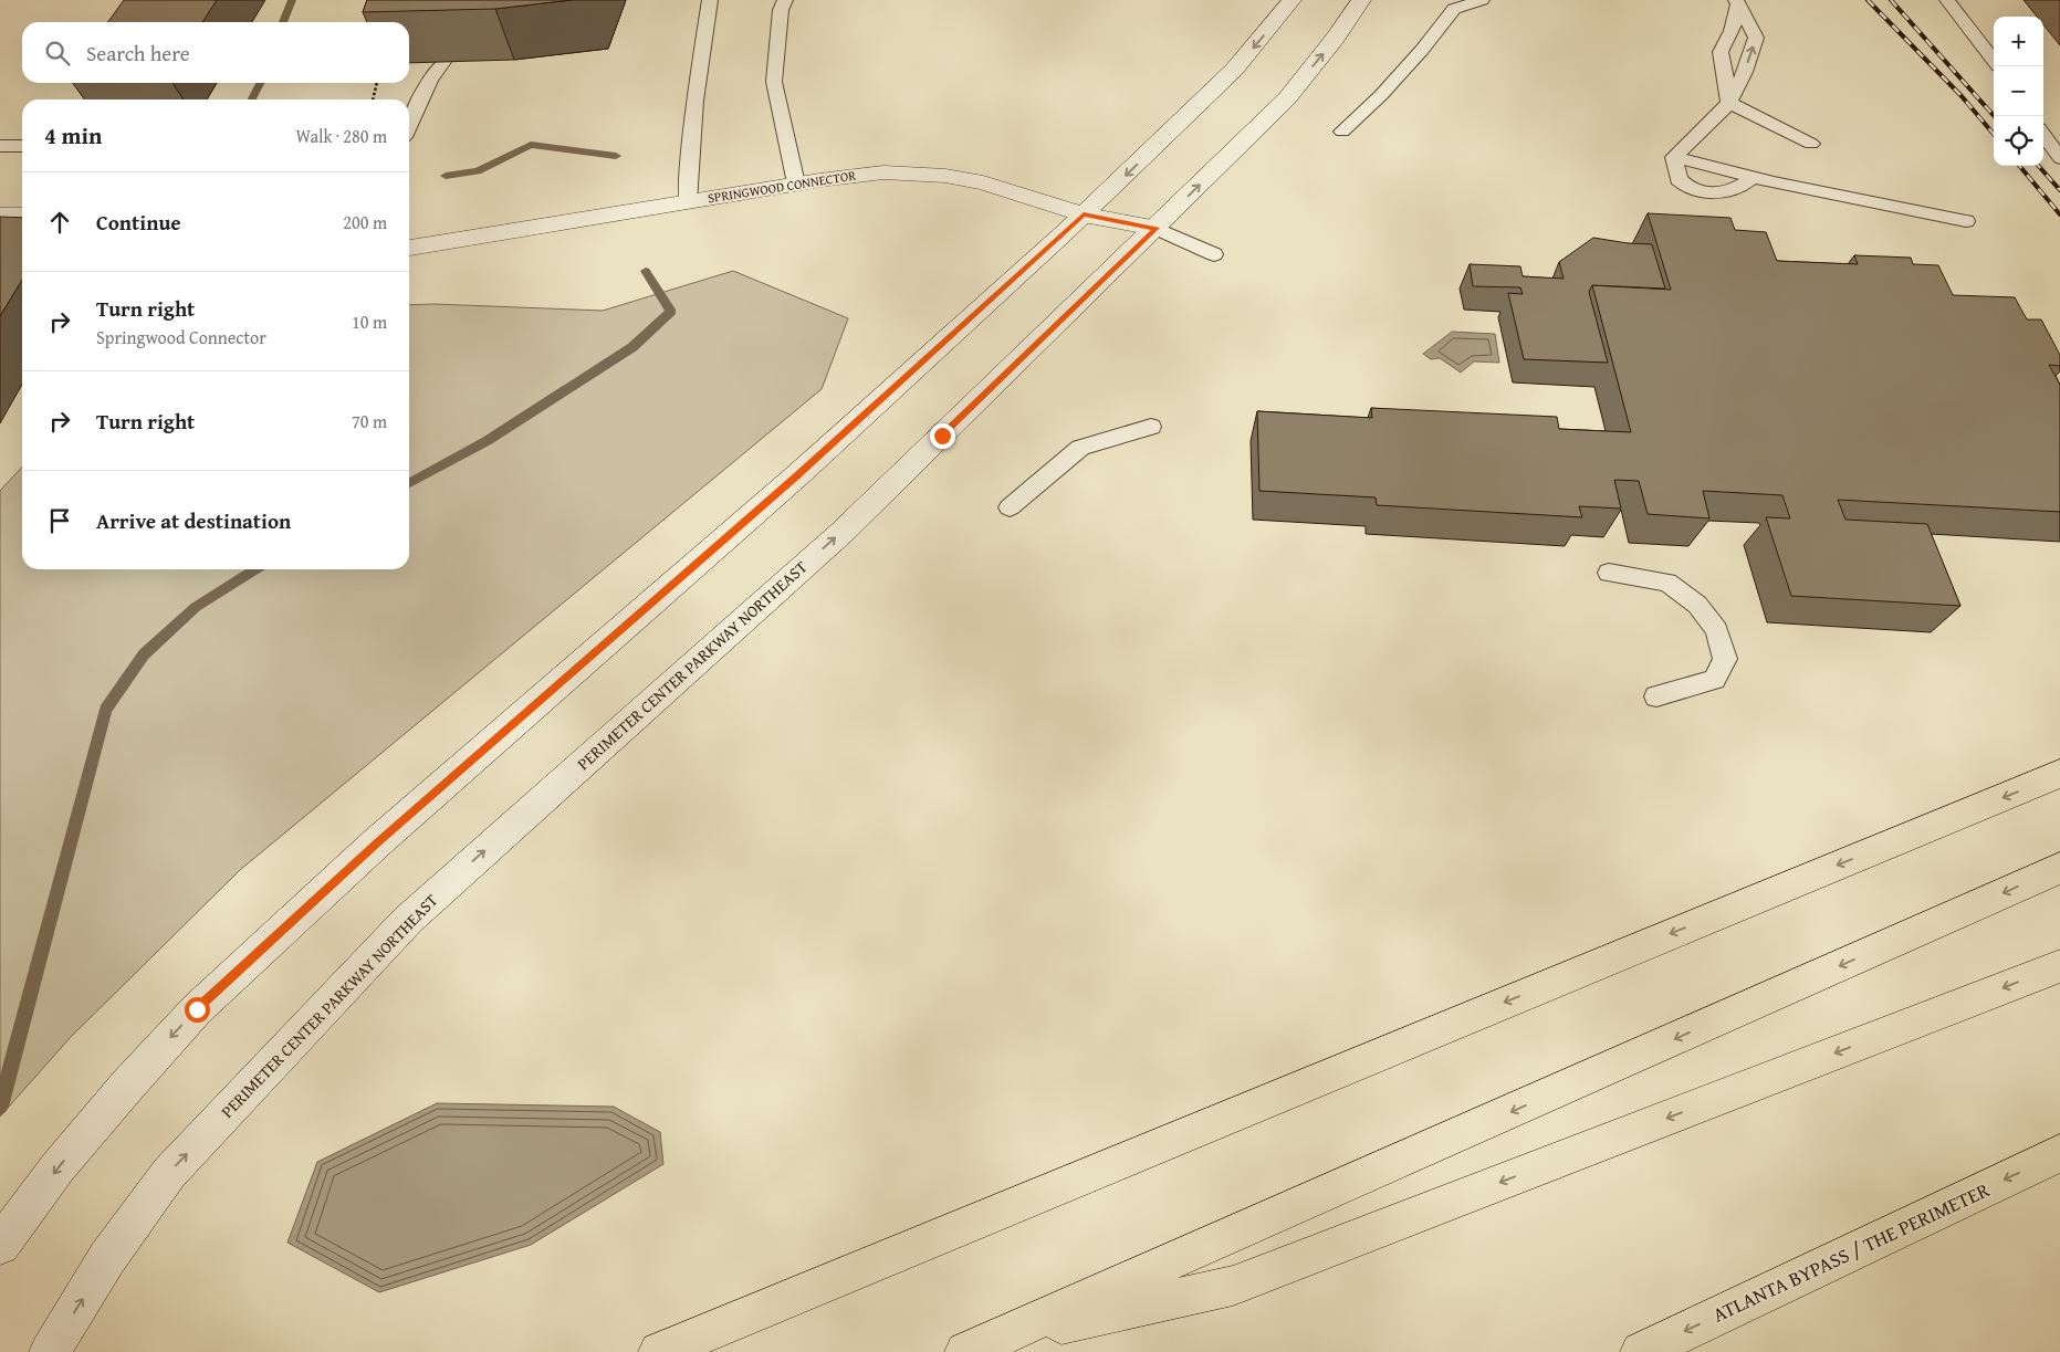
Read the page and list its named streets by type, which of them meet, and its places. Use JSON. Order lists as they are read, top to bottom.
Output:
{
  "streets": {
    "highway": ["ATLANTA BYPASS / THE PERIMETER"],
    "main road": ["SPRINGWOOD CONNECTOR", "PERIMETER CENTER PARKWAY NORTHEAST"]
  },
  "crossings": [
    ["SPRINGWOOD CONNECTOR", "PERIMETER CENTER PARKWAY NORTHEAST"]
  ],
  "page": {
    "map_buttons": ["+", "−"],
    "search": "Search here",
    "heading": ["4 min", "Walk · 280 m"],
    "list": [
      ["Continue", "200 m"],
      ["Turn right", "Springwood Connector", "10 m"],
      ["Turn right", "70 m"],
      "Arrive at destination"
    ]
  }
}
